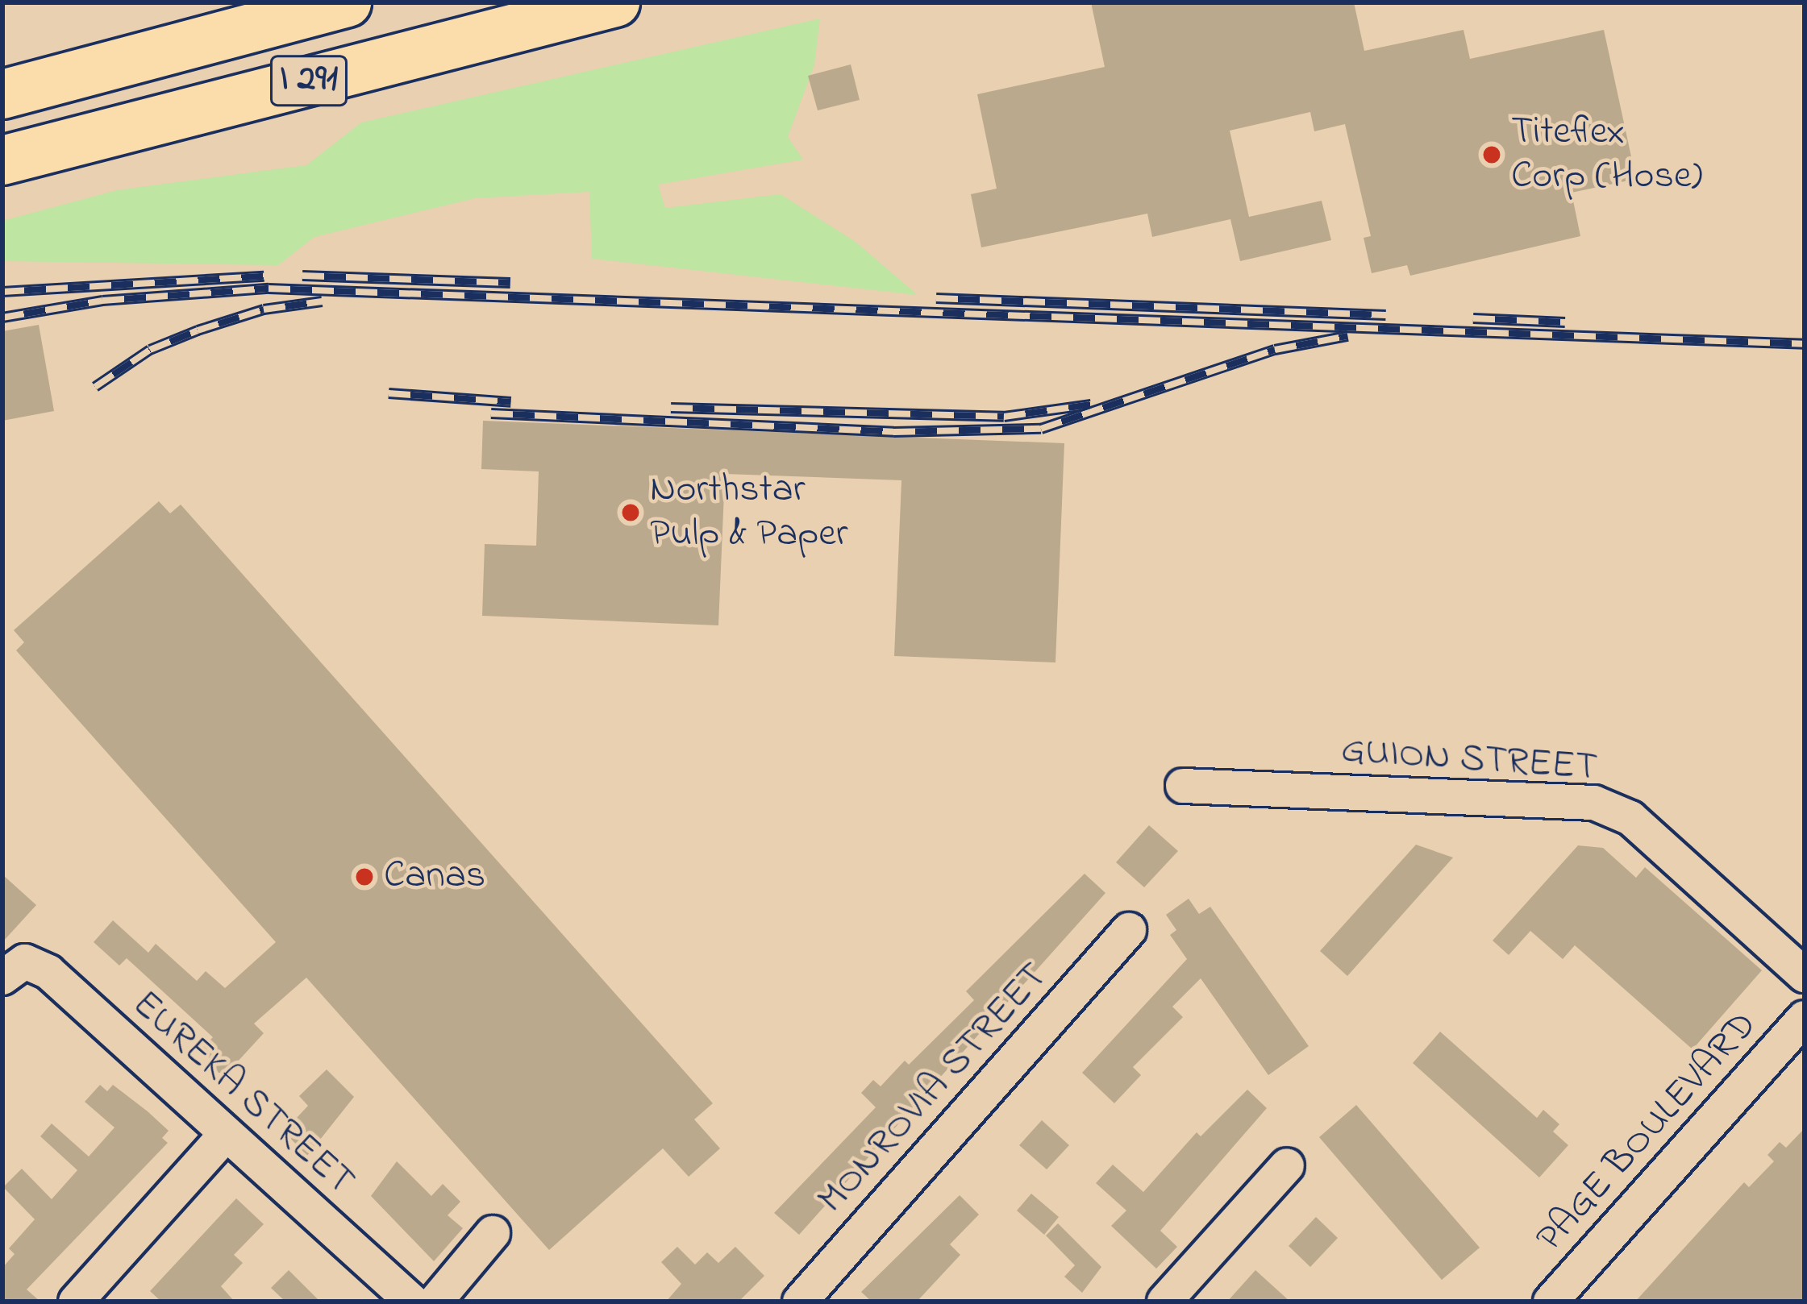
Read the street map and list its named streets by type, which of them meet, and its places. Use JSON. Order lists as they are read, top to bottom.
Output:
{
  "streets": {
    "highway": ["I 291"],
    "street": [
      "GUION STREET",
      "MONROVIA STREET",
      "EUREKA STREET",
      "PAGE BOULEVARD"
    ]
  },
  "places": ["Titeflex Corp (Hose)", "Northstar Pulp & Paper", "Canas"]
}
